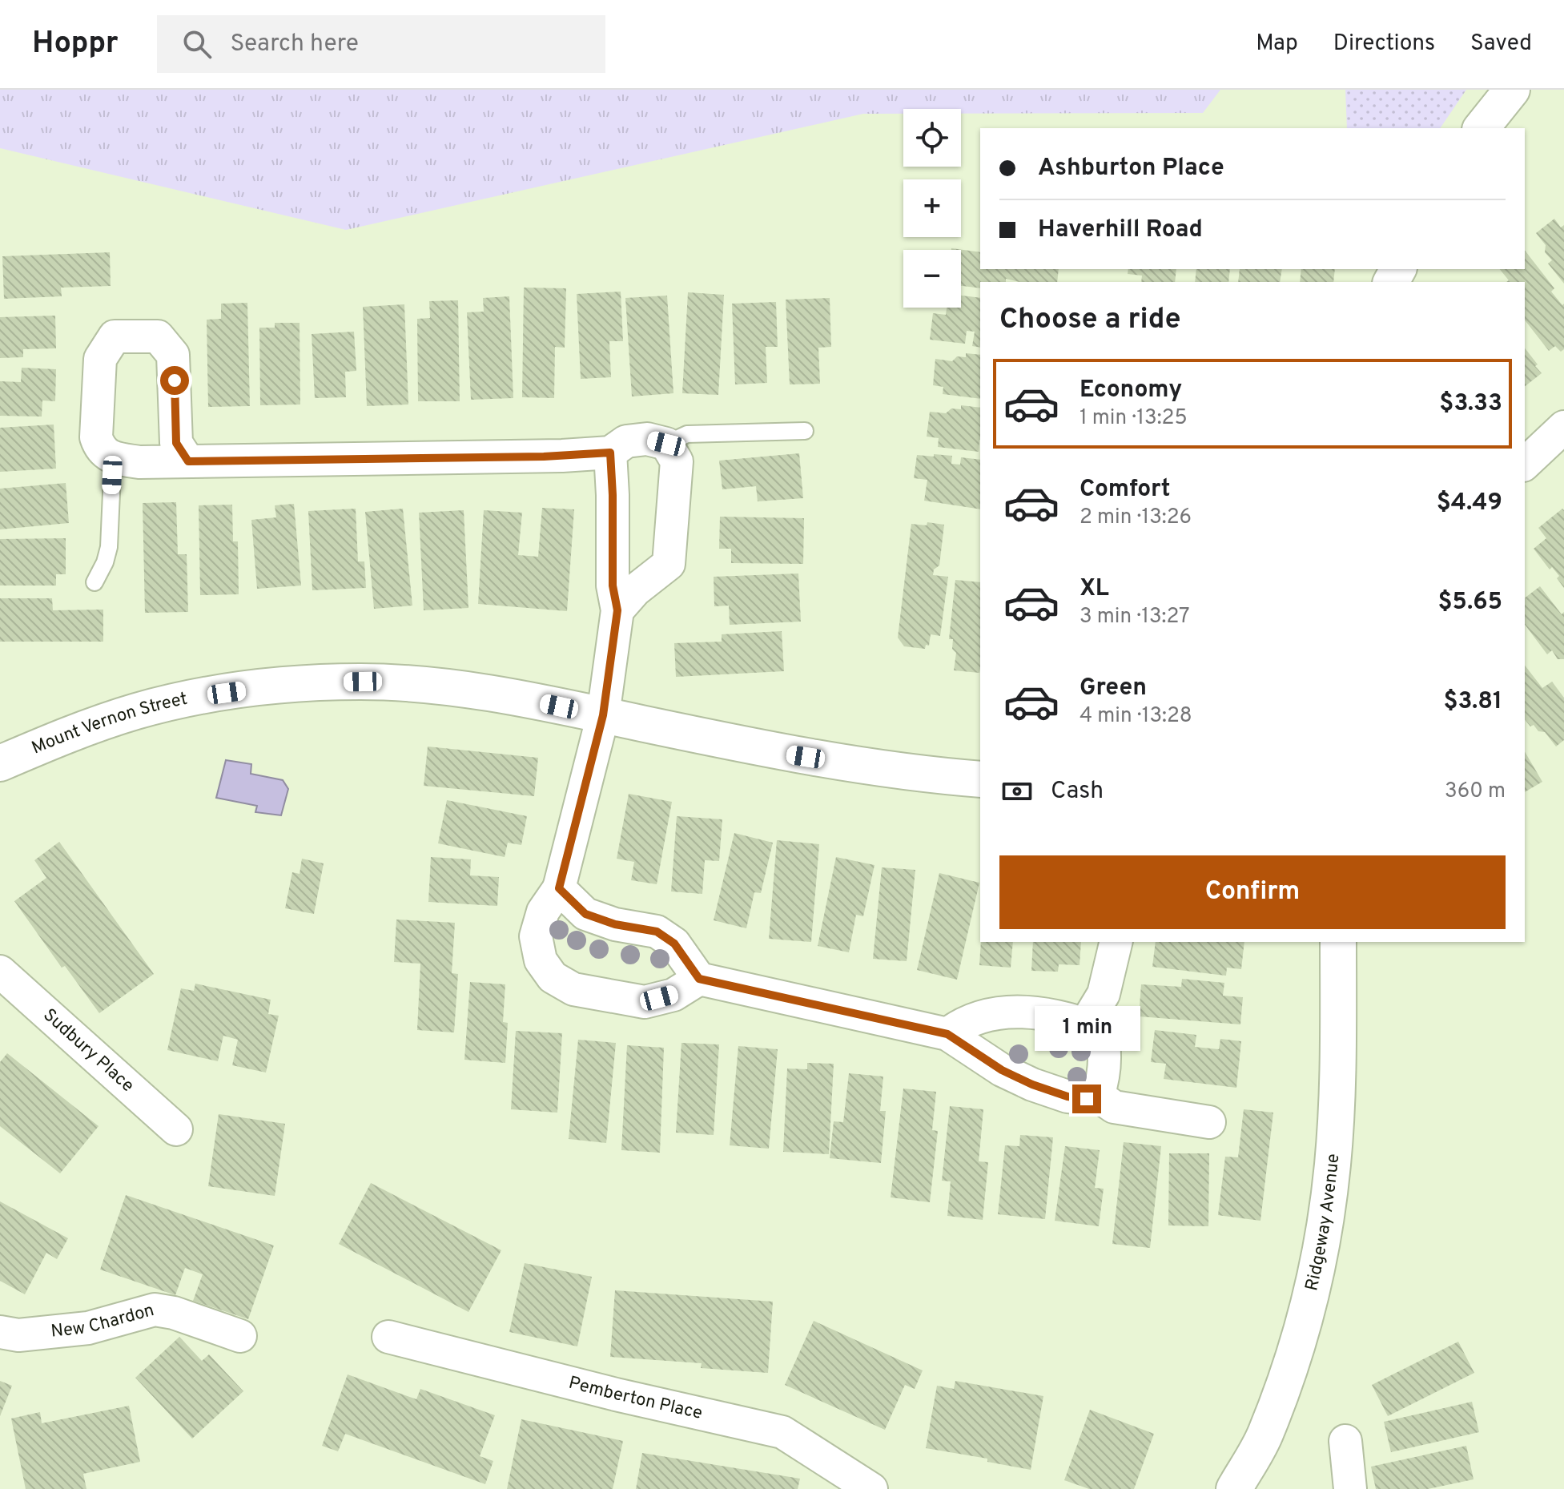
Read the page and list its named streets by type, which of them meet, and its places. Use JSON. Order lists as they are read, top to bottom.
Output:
{
  "streets": {
    "street": [
      "Mount Vernon Street",
      "Sudbury Place",
      "Ridgeway Avenue",
      "New Chardon",
      "Pemberton Place"
    ]
  },
  "page": {
    "header": "Hoppr",
    "search": "Search here",
    "nav": ["Map", "Directions", "Saved"],
    "map_buttons": ["+", "−"],
    "banner": ["Ashburton Place", "Haverhill Road"],
    "heading": "Choose a ride",
    "list": [
      {
        "name": "Economy",
        "note": "1 min · 13:25",
        "value": "$3.33"
      },
      {
        "name": "Comfort",
        "note": "2 min · 13:26",
        "value": "$4.49"
      },
      {
        "name": "XL",
        "note": "3 min · 13:27",
        "value": "$5.65"
      },
      {
        "name": "Green",
        "note": "4 min · 13:28",
        "value": "$3.81"
      }
    ],
    "pay": ["Cash", "360 m"],
    "buttons": "Confirm",
    "bubble": "1 min"
  }
}
